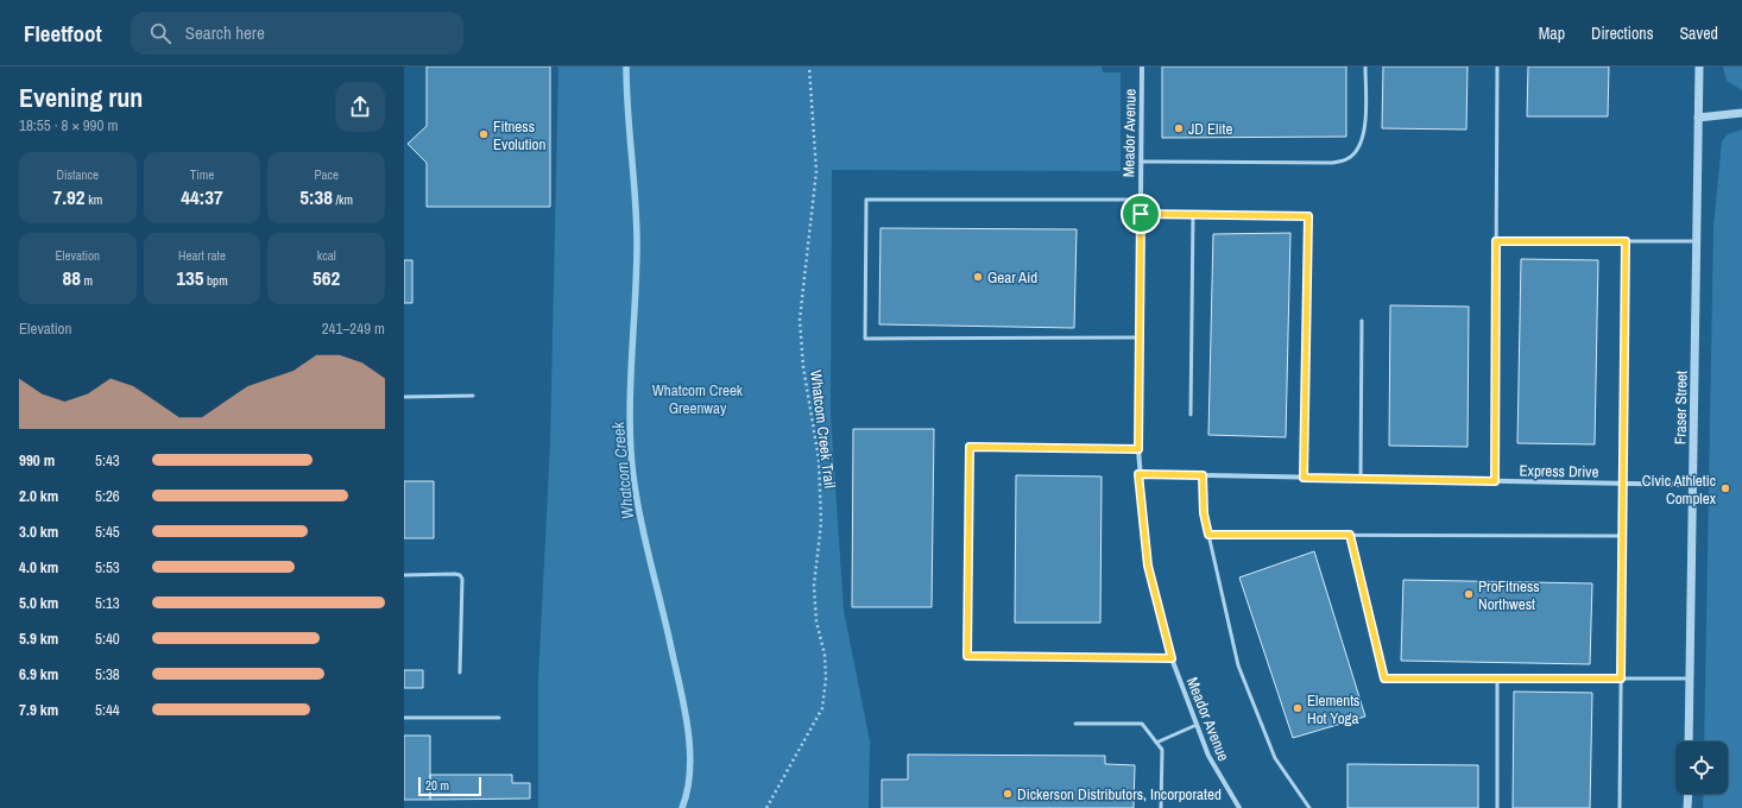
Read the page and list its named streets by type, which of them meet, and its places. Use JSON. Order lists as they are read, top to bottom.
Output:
{
  "streets": {
    "street": ["Meador Avenue", "Fraser Street", "Express Drive"],
    "path": ["Whatcom Creek Trail"]
  },
  "crossings": [
    ["Meador Avenue", "Express Drive"],
    ["Fraser Street", "Express Drive"]
  ],
  "water": ["Whatcom Creek"],
  "parks": ["Whatcom Creek Greenway"],
  "places": [
    "JD Elite",
    "Fitness Evolution",
    "Gear Aid",
    "Civic Athletic Complex",
    "ProFitness Northwest",
    "Elements Hot Yoga",
    "Dickerson Distributors, Incorporated"
  ],
  "scale_bar": "20 m",
  "page": {
    "header": "Fleetfoot",
    "search": "Search here",
    "nav": ["Map", "Directions", "Saved"],
    "heading": ["Evening run", "18:55 · 8 × 990 m"],
    "stats": [
      ["Distance", "7.92 km"],
      ["Time", "44:37"],
      ["Pace", "5:38 /km"],
      ["Elevation", "88 m"],
      ["Heart rate", "135 bpm"],
      ["kcal", "562"]
    ],
    "chart": ["Elevation", "241–249 m"],
    "list": [
      {
        "name": "990 m",
        "note": "5:43"
      },
      {
        "name": "2.0 km",
        "note": "5:26"
      },
      {
        "name": "3.0 km",
        "note": "5:45"
      },
      {
        "name": "4.0 km",
        "note": "5:53"
      },
      {
        "name": "5.0 km",
        "note": "5:13"
      },
      {
        "name": "5.9 km",
        "note": "5:40"
      },
      {
        "name": "6.9 km",
        "note": "5:38"
      },
      {
        "name": "7.9 km",
        "note": "5:44"
      }
    ],
    "scale": "20 m"
  }
}
